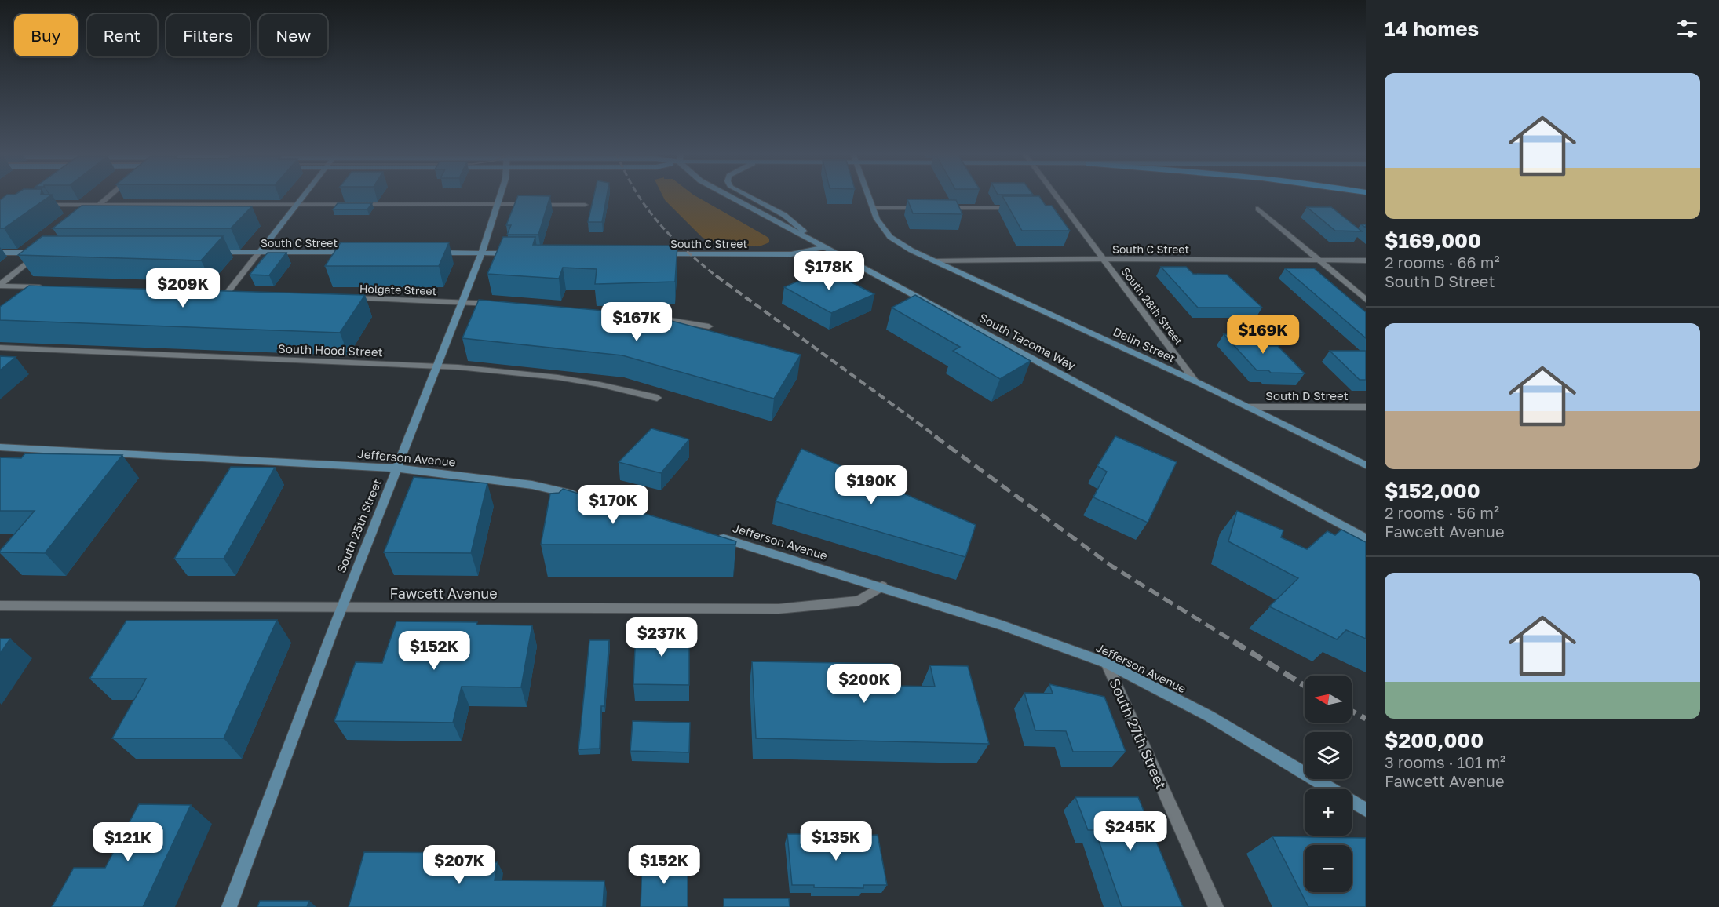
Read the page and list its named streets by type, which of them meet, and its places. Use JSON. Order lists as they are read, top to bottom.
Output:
{
  "streets": {
    "street": [
      "South C Street",
      "Holgate Street",
      "South 28th Street",
      "South Tacoma Way",
      "Delin Street",
      "South Hood Street",
      "South D Street",
      "Jefferson Avenue",
      "South 25th Street",
      "Fawcett Avenue",
      "South 27th Street"
    ]
  },
  "crossings": [
    ["South C Street", "South 28th Street"],
    ["South C Street", "South Tacoma Way"],
    ["South C Street", "Delin Street"],
    ["Holgate Street", "South 25th Street"],
    ["South 28th Street", "Delin Street"],
    ["Delin Street", "South D Street"],
    ["South Hood Street", "South 25th Street"],
    ["Jefferson Avenue", "South 25th Street"],
    ["Jefferson Avenue", "Fawcett Avenue"],
    ["Jefferson Avenue", "South 27th Street"],
    ["South 25th Street", "Fawcett Avenue"]
  ],
  "north": "left",
  "page": {
    "heading": "14 homes",
    "chip": [
      "Buy",
      "Rent",
      "Filters",
      "New"
    ],
    "list": [
      {
        "name": "$169,000",
        "note": "2 rooms · 66 m² · South D Street"
      },
      {
        "name": "$152,000",
        "note": "2 rooms · 56 m² · Fawcett Avenue"
      },
      {
        "name": "$200,000",
        "note": "3 rooms · 101 m² · Fawcett Avenue"
      }
    ],
    "price": [
      "$178K",
      "$209K",
      "$167K",
      "$169K",
      "$190K",
      "$170K",
      "$237K",
      "$152K",
      "$200K",
      "$245K",
      "$135K",
      "$121K",
      "$207K",
      "$152K"
    ],
    "map_buttons": ["+", "−"]
  }
}
